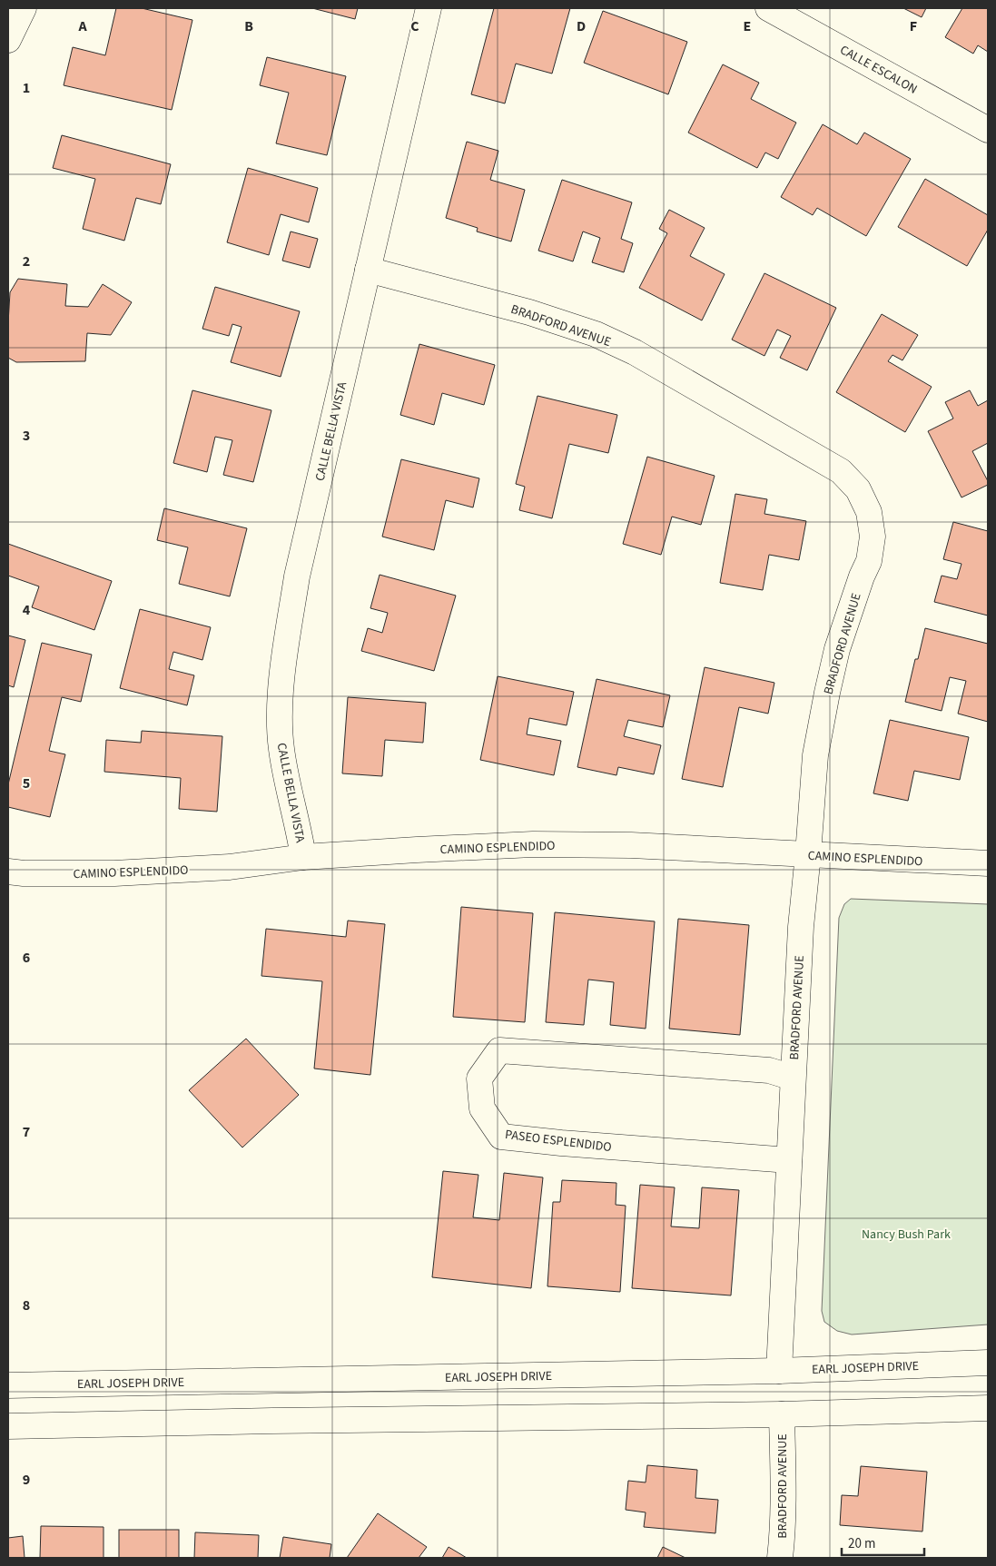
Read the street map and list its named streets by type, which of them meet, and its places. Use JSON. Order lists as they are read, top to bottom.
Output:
{
  "streets": {
    "street": [
      "CALLE ESCALON",
      "BRADFORD AVENUE",
      "CALLE BELLA VISTA",
      "CAMINO ESPLENDIDO",
      "PASEO ESPLENDIDO",
      "EARL JOSEPH DRIVE"
    ]
  },
  "crossings": [
    ["BRADFORD AVENUE", "CALLE BELLA VISTA"],
    ["BRADFORD AVENUE", "CAMINO ESPLENDIDO"],
    ["BRADFORD AVENUE", "PASEO ESPLENDIDO"],
    ["BRADFORD AVENUE", "EARL JOSEPH DRIVE"],
    ["CALLE BELLA VISTA", "CAMINO ESPLENDIDO"]
  ],
  "parks": ["Nancy Bush Park"],
  "scale_bar": "20 m",
  "grid": {
    "columns": [
      "A",
      "B",
      "C",
      "D",
      "E",
      "F"
    ],
    "rows": [
      "1",
      "2",
      "3",
      "4",
      "5",
      "6",
      "7",
      "8",
      "9"
    ]
  }
}
